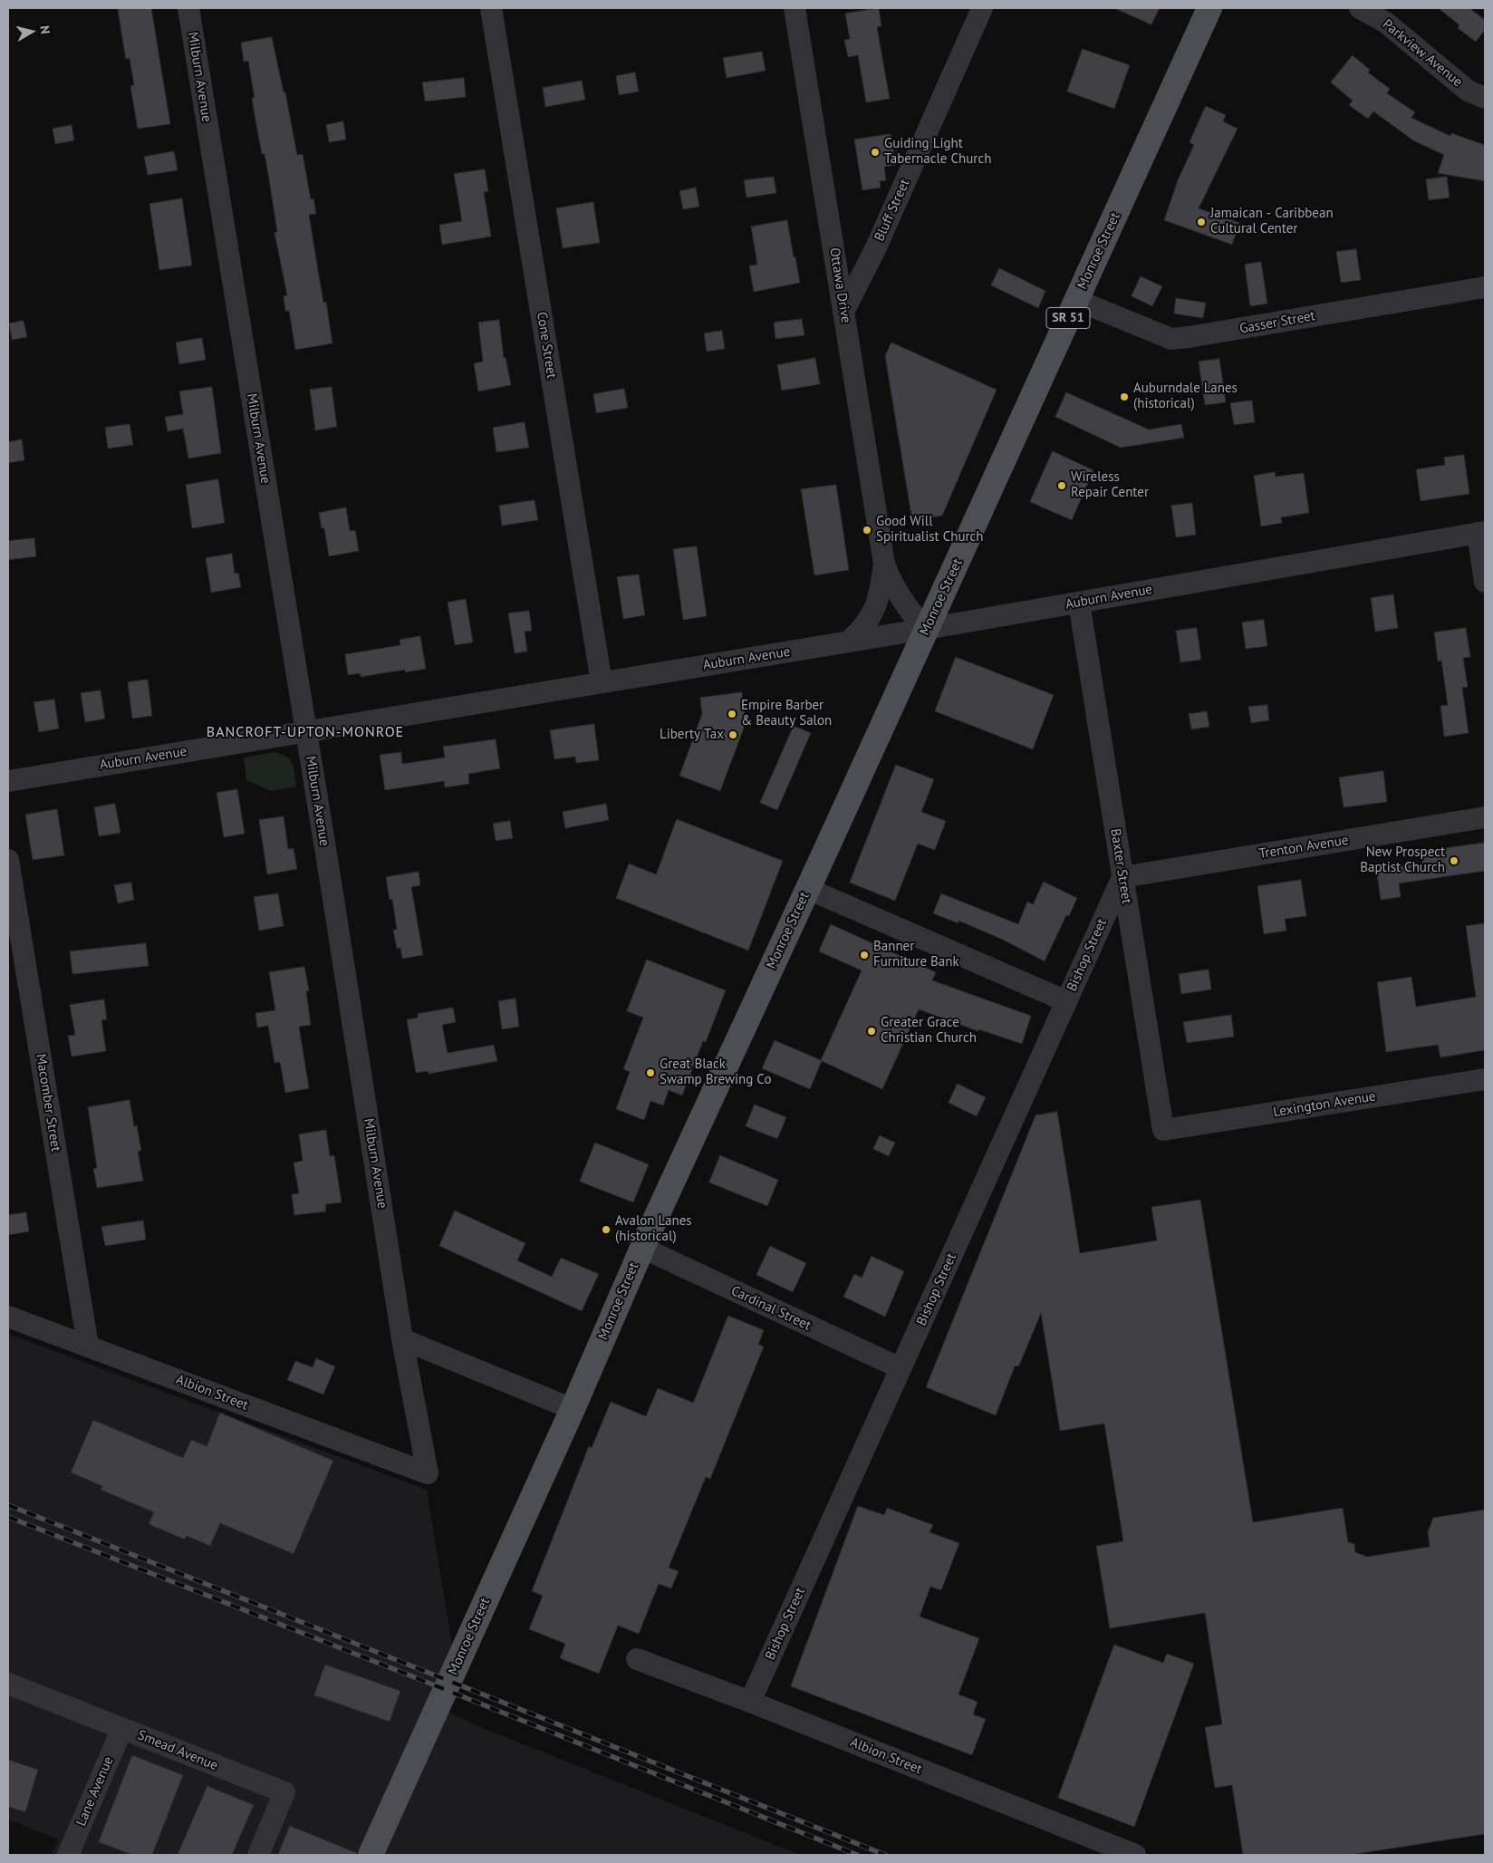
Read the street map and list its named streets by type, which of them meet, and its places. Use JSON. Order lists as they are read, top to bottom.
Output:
{
  "streets": {
    "main road": ["Monroe Street", "SR 51"],
    "street": [
      "Parkview Avenue",
      "Milburn Avenue",
      "Bluff Street",
      "Ottawa Drive",
      "Gasser Street",
      "Cone Street",
      "Auburn Avenue",
      "Trenton Avenue",
      "Baxter Street",
      "Bishop Street",
      "Macomber Street",
      "Lexington Avenue",
      "Cardinal Street",
      "Albion Street",
      "Smead Avenue",
      "Lane Avenue"
    ]
  },
  "crossings": [
    ["Milburn Avenue", "Auburn Avenue"],
    ["Milburn Avenue", "Albion Street"],
    ["Bluff Street", "Ottawa Drive"],
    ["Monroe Street", "Ottawa Drive"],
    ["Monroe Street", "Gasser Street"],
    ["Monroe Street", "Auburn Avenue"],
    ["Monroe Street", "Cardinal Street"],
    ["Ottawa Drive", "Auburn Avenue"],
    ["Cone Street", "Auburn Avenue"],
    ["Auburn Avenue", "Baxter Street"],
    ["Trenton Avenue", "Baxter Street"],
    ["Trenton Avenue", "Bishop Street"],
    ["Baxter Street", "Bishop Street"],
    ["Baxter Street", "Lexington Avenue"],
    ["Bishop Street", "Cardinal Street"],
    ["Bishop Street", "Albion Street"],
    ["Macomber Street", "Albion Street"],
    ["Smead Avenue", "Lane Avenue"]
  ],
  "districts": ["BANCROFT-UPTON-MONROE"],
  "places": [
    "Guiding Light Tabernacle Church",
    "Jamaican - Caribbean Cultural Center",
    "Auburndale Lanes (historical)",
    "Wireless Repair Center",
    "Good Will Spiritualist Church",
    "Empire Barber & Beauty Salon",
    "Liberty Tax",
    "New Prospect Baptist Church",
    "Banner Furniture Bank",
    "Greater Grace Christian Church",
    "Great Black Swamp Brewing Co",
    "Avalon Lanes (historical)"
  ],
  "north": "right"
}
